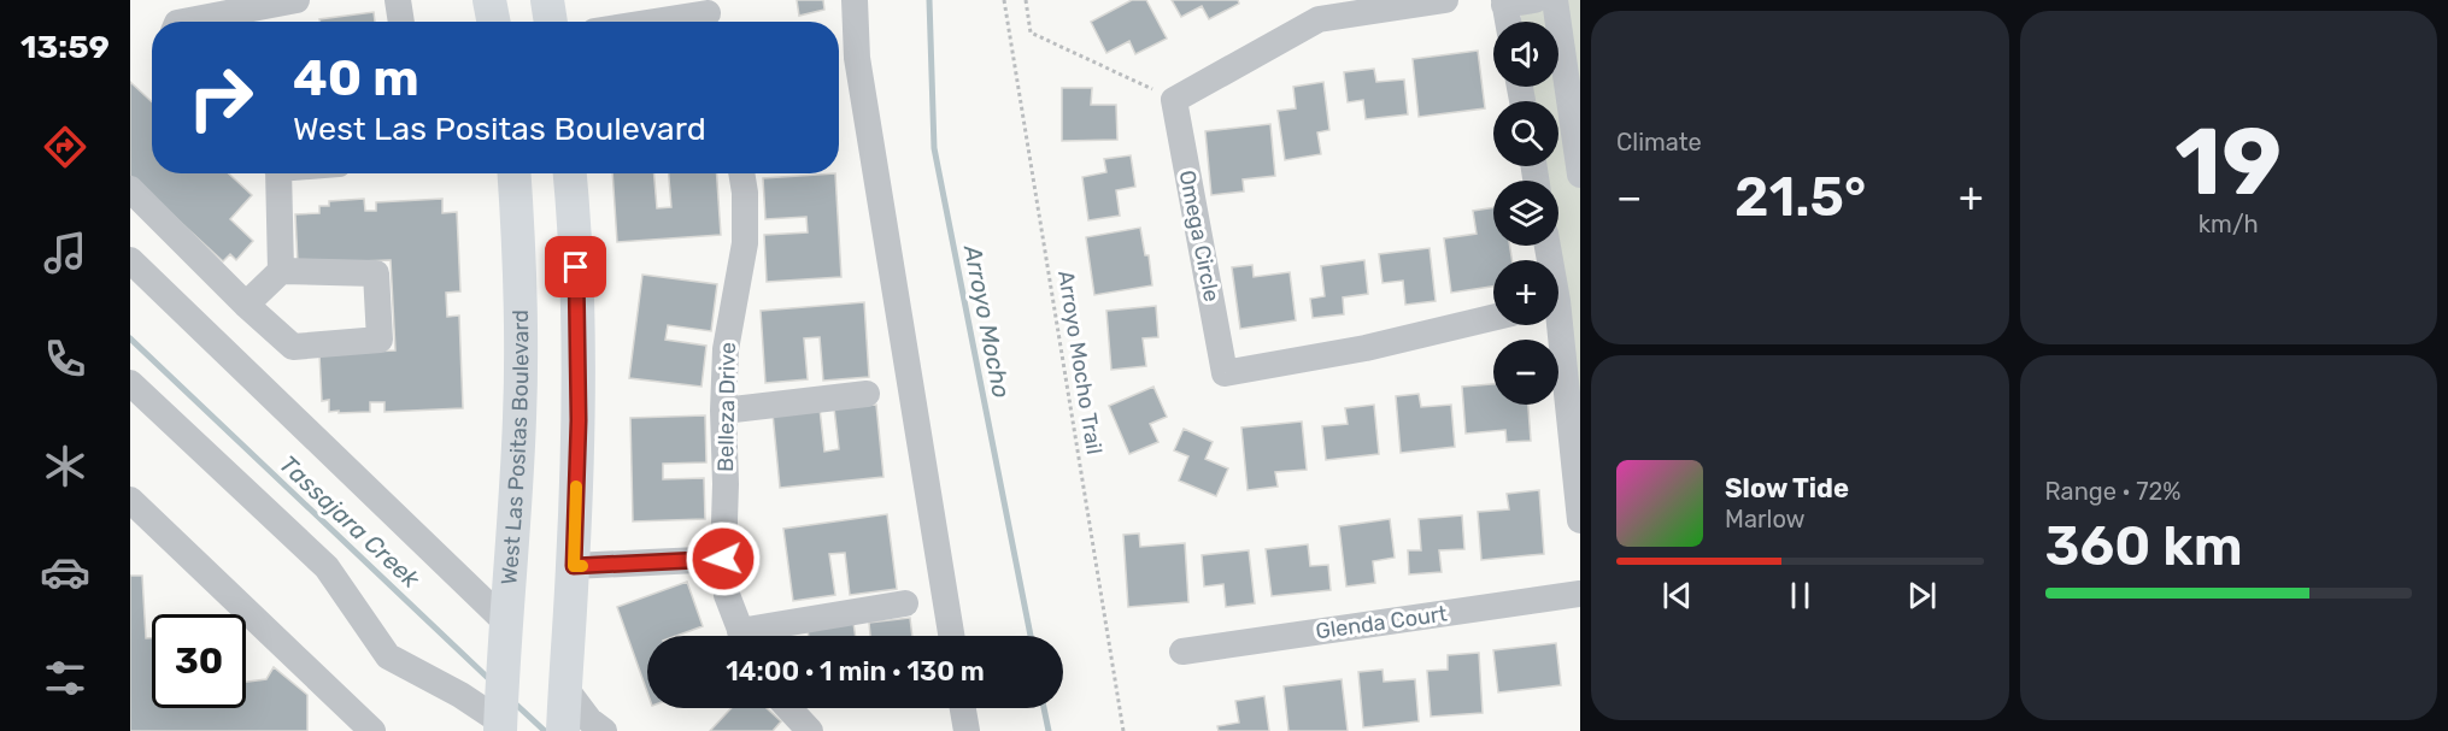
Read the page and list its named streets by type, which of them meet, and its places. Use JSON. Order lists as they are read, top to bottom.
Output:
{
  "streets": {
    "main road": ["West Las Positas Boulevard"],
    "street": ["Omega Circle", "Belleza Drive", "Glenda Court"],
    "path": ["Arroyo Mocho Trail"]
  },
  "water": ["Arroyo Mocho", "Tassajara Creek"],
  "page": {
    "tabs": "13:59",
    "tile": [
      "Climate",
      ["19", "km/h"],
      ["Range · 72%", "360 km"]
    ],
    "map_buttons": ["+", "−"],
    "turn": ["40 m", "West Las Positas Boulevard"],
    "heat": ["−", "21.5°", "+"],
    "song": ["Slow Tide", "Marlow"],
    "limit": "30",
    "trip": "14:00 · 1 min · 130 m"
  }
}
